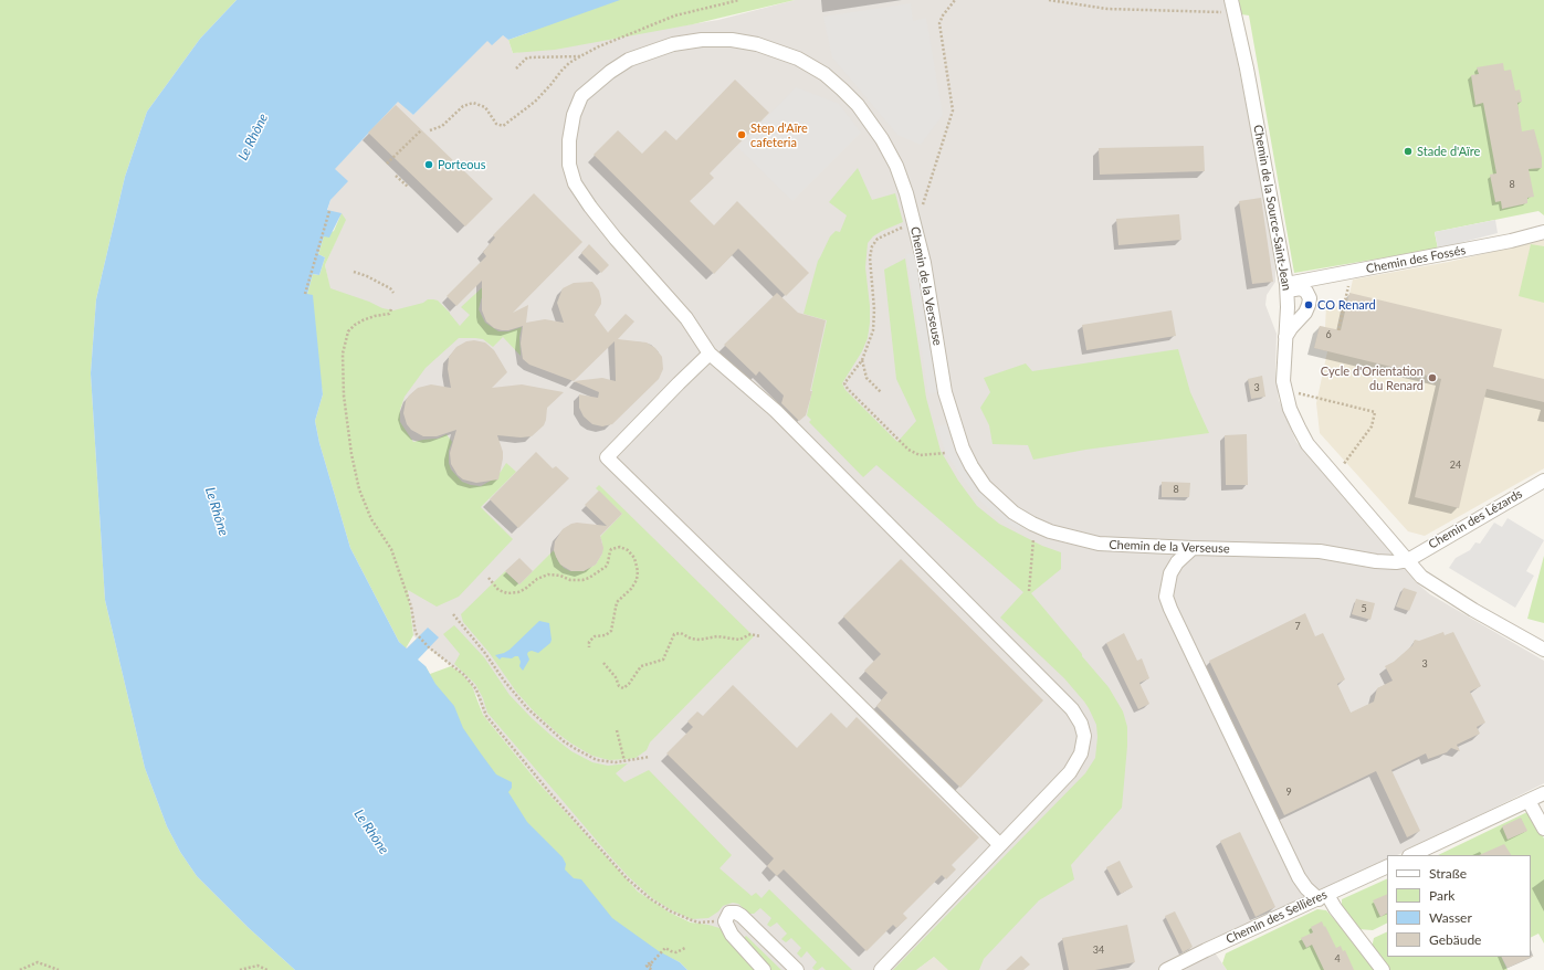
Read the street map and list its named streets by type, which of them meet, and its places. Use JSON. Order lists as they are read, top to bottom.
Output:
{
  "streets": {
    "street": [
      "Chemin de la Source-Saint-Jean",
      "Chemin des Fossés",
      "Chemin de la Verseuse",
      "Chemin des Lézards",
      "Chemin des Sellières"
    ]
  },
  "crossings": [
    ["Chemin de la Source-Saint-Jean", "Chemin des Fossés"],
    ["Chemin de la Source-Saint-Jean", "Chemin de la Verseuse"],
    ["Chemin de la Source-Saint-Jean", "Chemin des Lézards"],
    ["Chemin de la Verseuse", "Chemin des Lézards"]
  ],
  "water": ["Le Rhône"],
  "places": [
    "Step d'Aïre cafeteria",
    "Stade d'Aïre",
    "Porteous",
    "CO Renard",
    "Cycle d'Orientation du Renard"
  ],
  "house_numbers": [
    "8",
    "6",
    "3",
    "24",
    "8",
    "5",
    "7",
    "3",
    "9",
    "34",
    "4"
  ],
  "legend": [
    "Straße",
    "Park",
    "Wasser",
    "Gebäude"
  ]
}
